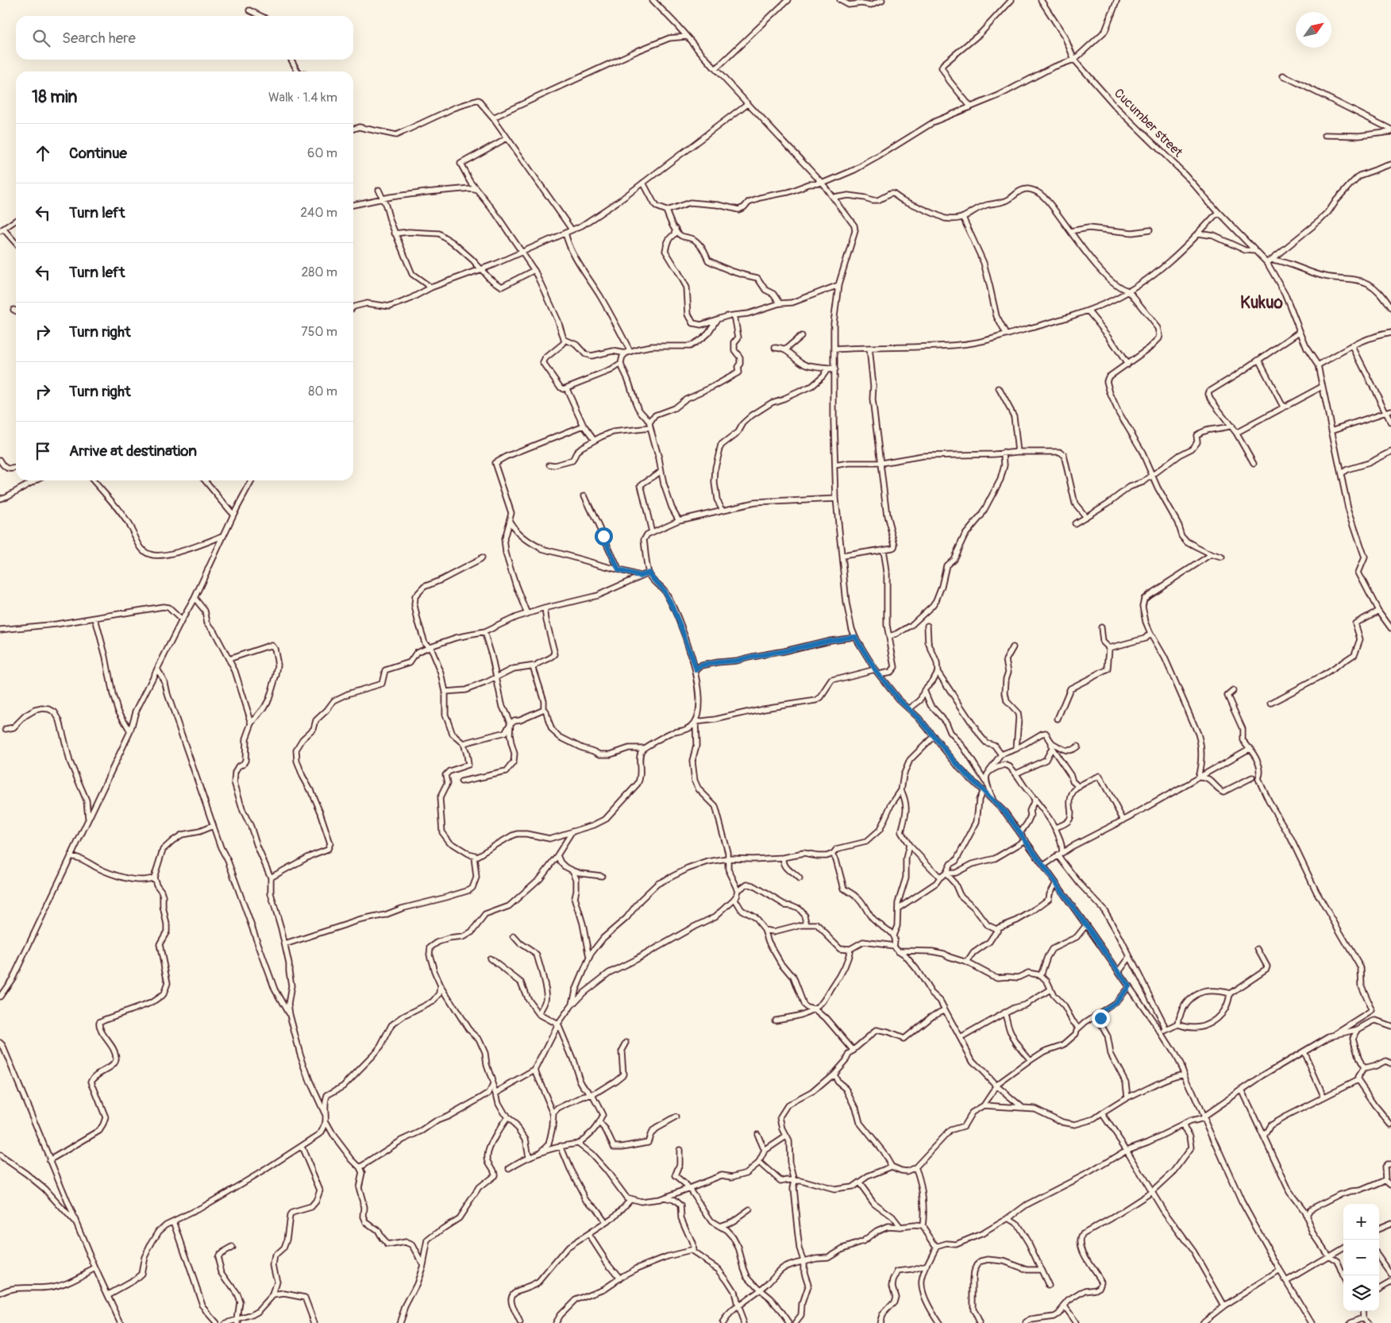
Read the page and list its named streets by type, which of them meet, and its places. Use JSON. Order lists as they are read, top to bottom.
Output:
{
  "streets": {
    "street": ["Cucumber street"]
  },
  "districts": ["Kukuo"],
  "north": "top right",
  "page": {
    "search": "Search here",
    "heading": ["18 min", "Walk · 1.4 km"],
    "list": [
      ["Continue", "60 m"],
      ["Turn left", "240 m"],
      ["Turn left", "280 m"],
      ["Turn right", "750 m"],
      ["Turn right", "80 m"],
      "Arrive at destination"
    ],
    "map_buttons": ["+", "−"]
  }
}
